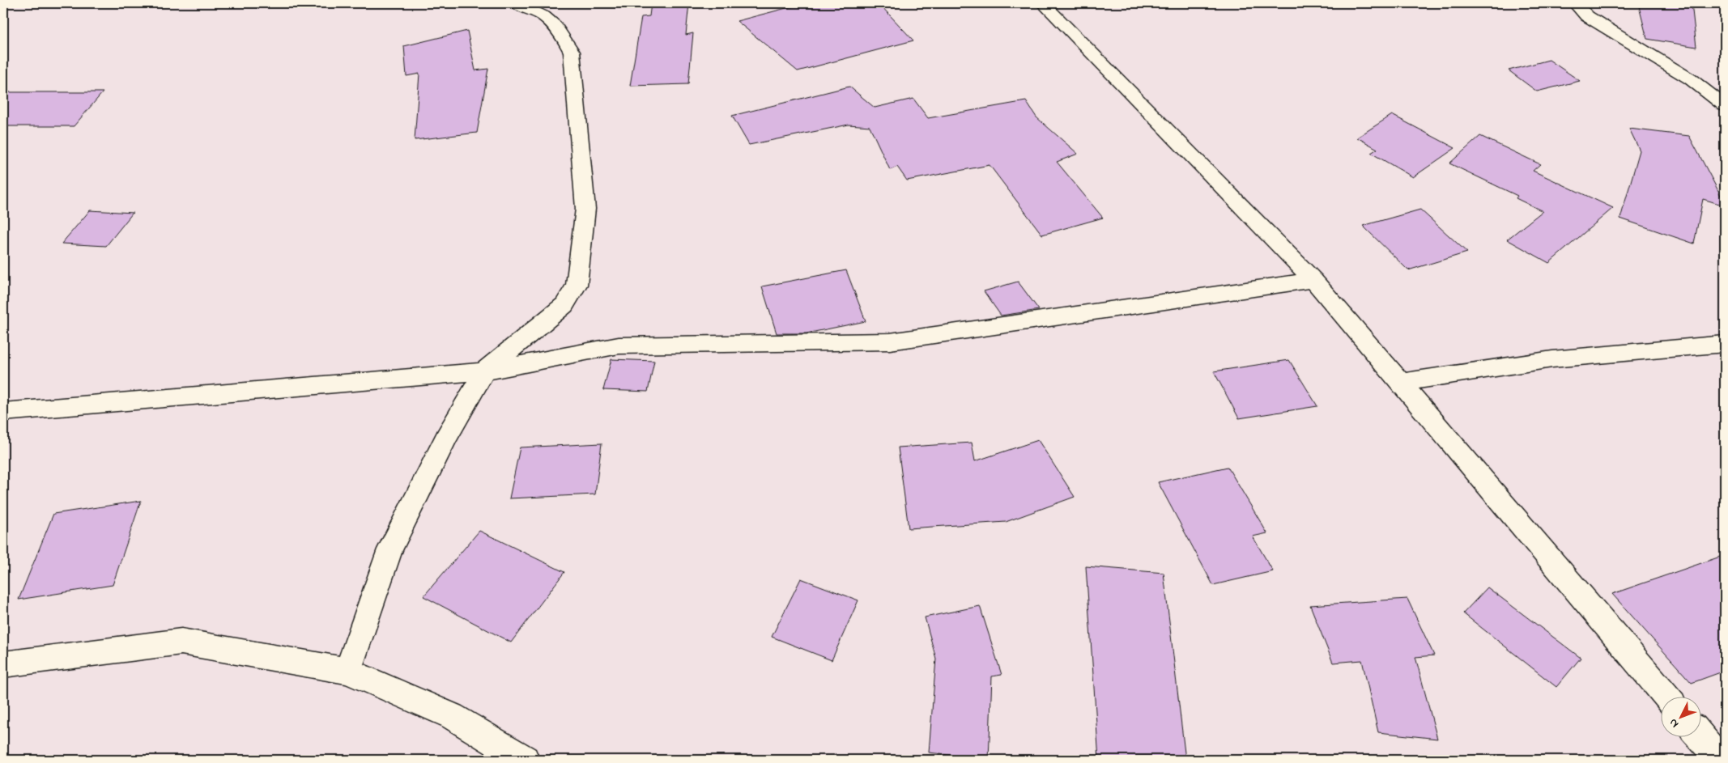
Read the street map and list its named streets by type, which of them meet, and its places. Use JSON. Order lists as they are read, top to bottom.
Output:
{
  "north": "bottom left"
}
